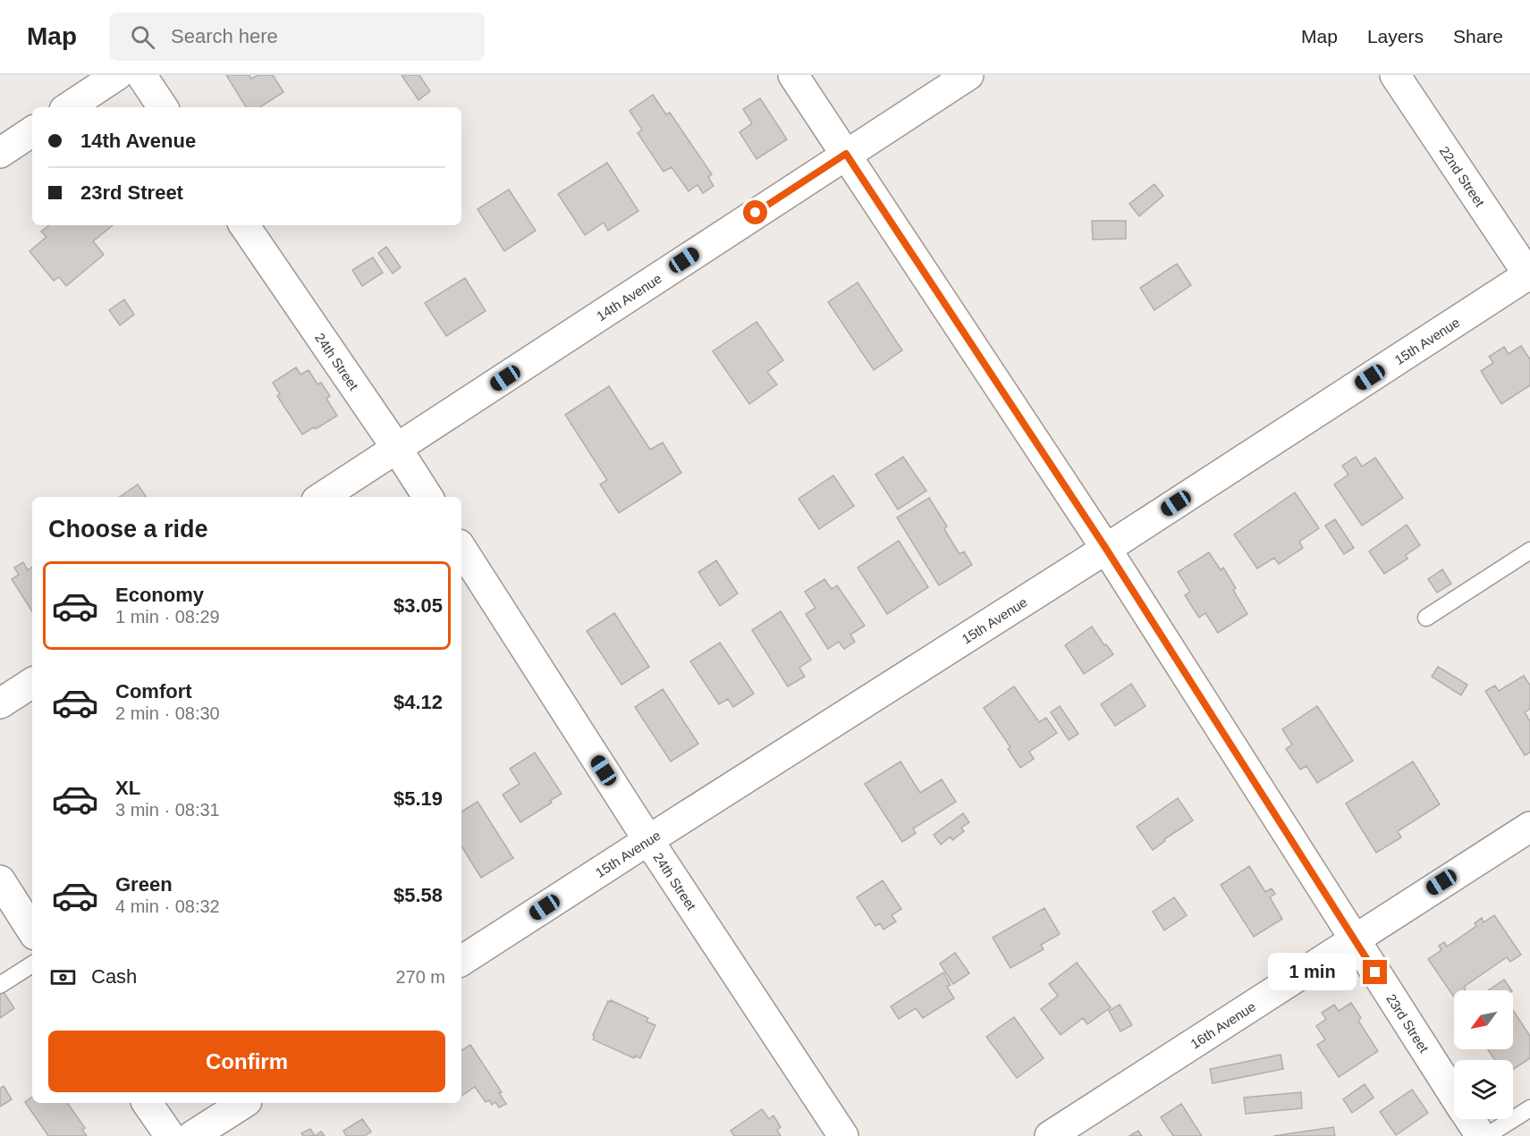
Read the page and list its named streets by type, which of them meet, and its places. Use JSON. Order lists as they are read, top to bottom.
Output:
{
  "streets": {
    "street": [
      "22nd Street",
      "14th Avenue",
      "15th Avenue",
      "24th Street",
      "23rd Street",
      "16th Avenue"
    ]
  },
  "crossings": [
    ["22nd Street", "15th Avenue"],
    ["14th Avenue", "24th Street"],
    ["14th Avenue", "23rd Street"],
    ["15th Avenue", "24th Street"],
    ["15th Avenue", "23rd Street"],
    ["23rd Street", "16th Avenue"]
  ],
  "north": "bottom left",
  "page": {
    "header": "Map",
    "search": "Search here",
    "nav": ["Map", "Layers", "Share"],
    "banner": ["14th Avenue", "23rd Street"],
    "heading": "Choose a ride",
    "list": [
      {
        "name": "Economy",
        "note": "1 min · 08:29",
        "value": "$3.05"
      },
      {
        "name": "Comfort",
        "note": "2 min · 08:30",
        "value": "$4.12"
      },
      {
        "name": "XL",
        "note": "3 min · 08:31",
        "value": "$5.19"
      },
      {
        "name": "Green",
        "note": "4 min · 08:32",
        "value": "$5.58"
      }
    ],
    "pay": ["Cash", "270 m"],
    "bubble": "1 min",
    "buttons": "Confirm"
  }
}
